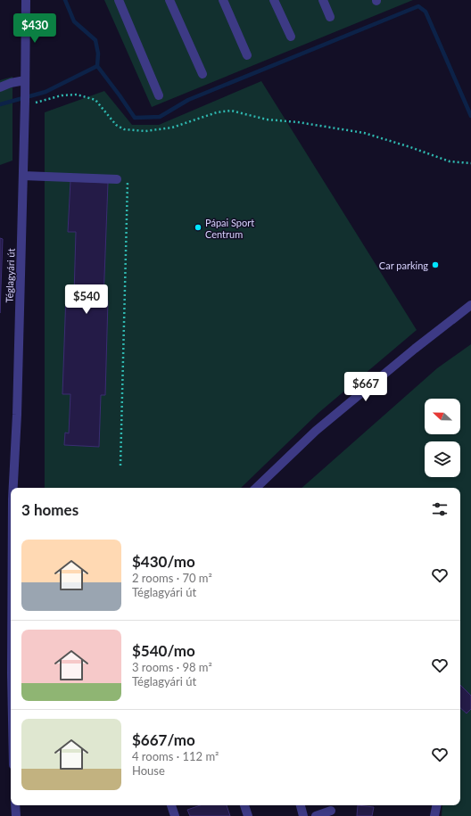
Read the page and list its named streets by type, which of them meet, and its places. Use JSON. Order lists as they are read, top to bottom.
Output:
{
  "streets": {
    "street": ["Téglagyári út"]
  },
  "places": ["Pápai Sport Centrum", "Car parking"],
  "north": "left",
  "page": {
    "price": ["$430", "$540", "$667"],
    "heading": "3 homes",
    "list": [
      {
        "name": "$430/mo",
        "note": "2 rooms · 70 m² · Téglagyári út"
      },
      {
        "name": "$540/mo",
        "note": "3 rooms · 98 m² · Téglagyári út"
      },
      {
        "name": "$667/mo",
        "note": "4 rooms · 112 m² · House"
      }
    ]
  }
}
